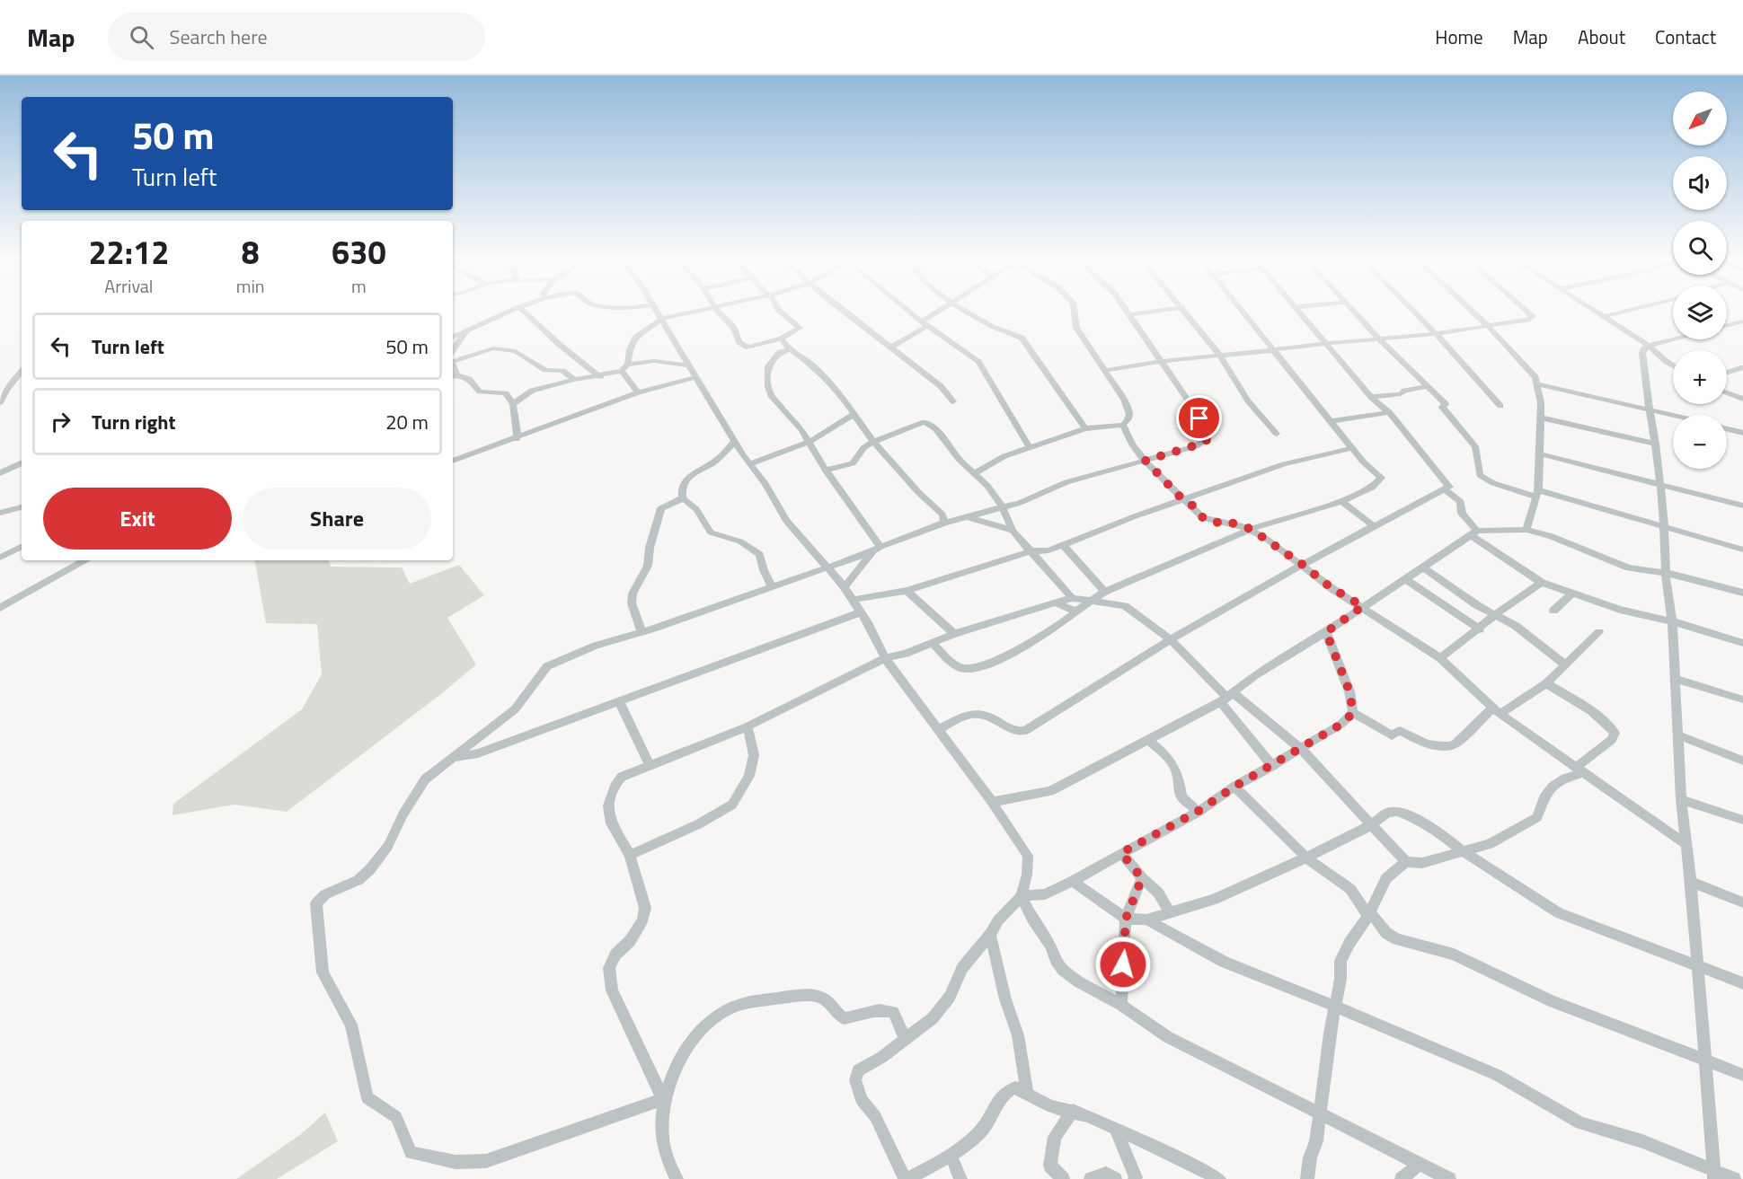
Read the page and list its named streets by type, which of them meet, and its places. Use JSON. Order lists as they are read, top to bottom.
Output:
{
  "north": "bottom left",
  "page": {
    "header": "Map",
    "search": "Search here",
    "nav": [
      "Home",
      "Map",
      "About",
      "Contact"
    ],
    "map_buttons": ["+", "−"],
    "turn": ["50 m", "Turn left"],
    "eta": [
      "22:12",
      "Arrival",
      "8",
      "min",
      "630",
      "m"
    ],
    "list": [
      {
        "name": "Turn left",
        "value": "50 m"
      },
      {
        "name": "Turn right",
        "value": "20 m"
      }
    ],
    "buttons": ["Exit", "Share"]
  }
}
